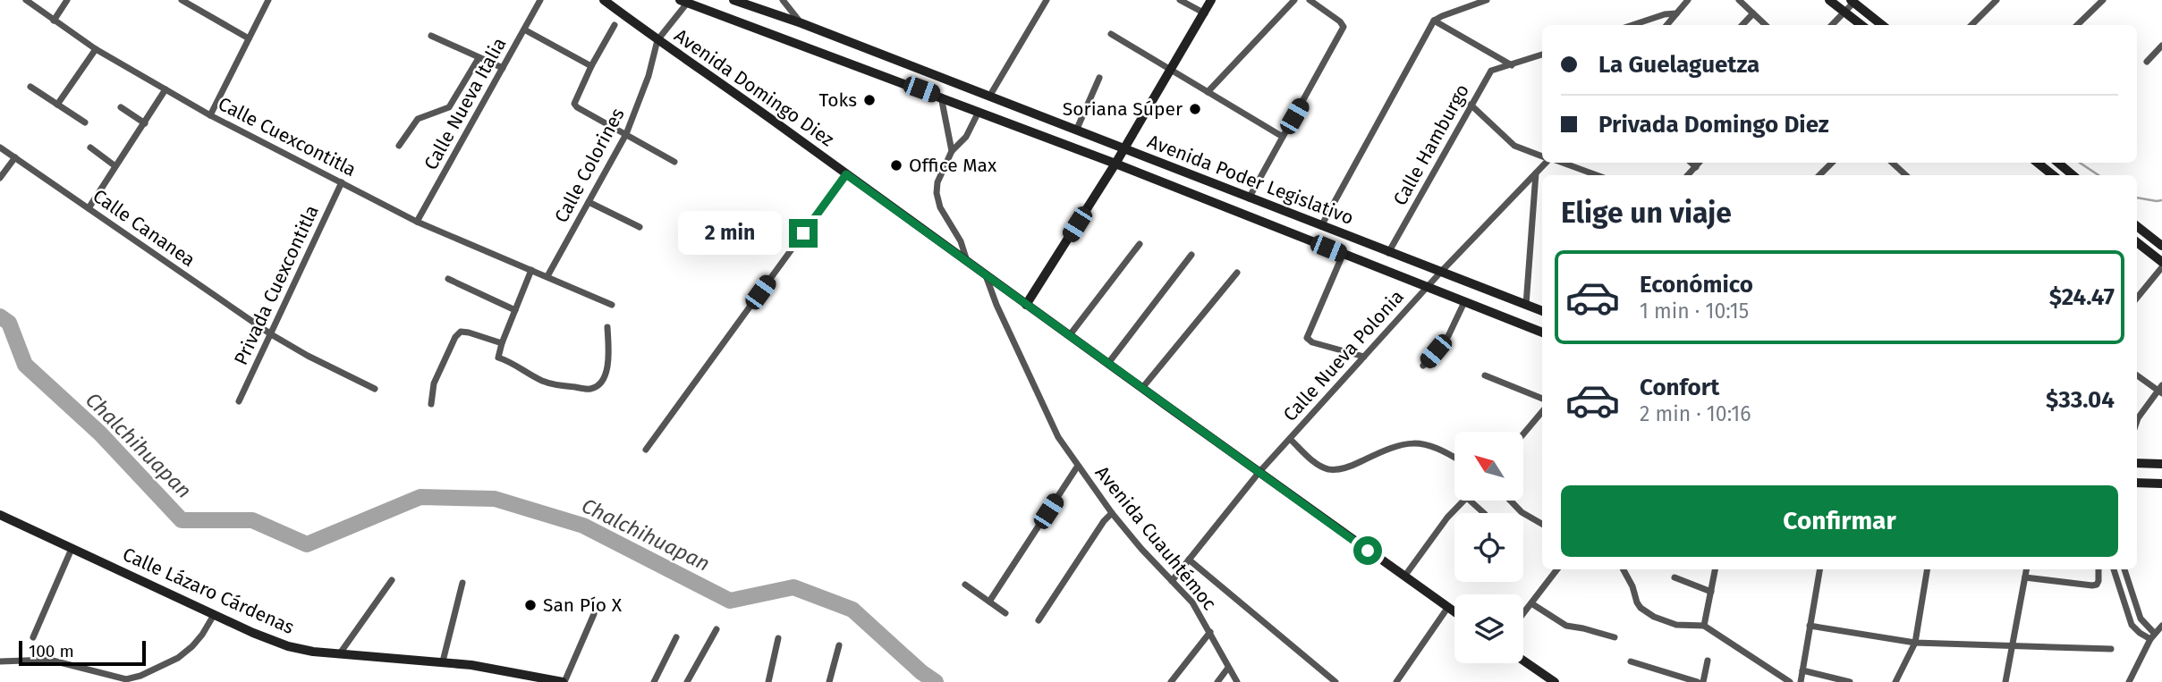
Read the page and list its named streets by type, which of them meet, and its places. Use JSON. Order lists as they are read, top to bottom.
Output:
{
  "streets": {
    "main road": ["Avenida Domingo Diez", "Avenida Poder Legislativo", "Calle Lázaro Cárdenas"],
    "street": [
      "Calle Nueva Italia",
      "Calle Cuexcontitla",
      "Calle Hamburgo",
      "Calle Colorines",
      "Calle Cananea",
      "Privada Cuexcontitla",
      "Calle Nueva Polonia",
      "Avenida Cuauhtémoc"
    ]
  },
  "crossings": [
    ["Avenida Domingo Diez", "Calle Colorines"],
    ["Avenida Domingo Diez", "Calle Nueva Polonia"],
    ["Avenida Domingo Diez", "Avenida Cuauhtémoc"],
    ["Calle Nueva Italia", "Calle Cuexcontitla"],
    ["Calle Cuexcontitla", "Calle Colorines"],
    ["Calle Cuexcontitla", "Privada Cuexcontitla"],
    ["Calle Hamburgo", "Avenida Poder Legislativo"],
    ["Calle Colorines", "Avenida Poder Legislativo"],
    ["Avenida Poder Legislativo", "Calle Nueva Polonia"],
    ["Calle Cananea", "Privada Cuexcontitla"],
    ["Calle Nueva Polonia", "Avenida Cuauhtémoc"]
  ],
  "water": ["Chalchihuapan"],
  "places": [
    "Toks",
    "Soriana Súper",
    "Office Max",
    "San Pío X"
  ],
  "scale_bar": "100 m",
  "north": "top left",
  "page": {
    "banner": ["La Guelaguetza", "Privada Domingo Diez"],
    "heading": "Elige un viaje",
    "bubble": "2 min",
    "list": [
      {
        "name": "Económico",
        "note": "1 min · 10:15",
        "value": "$24.47"
      },
      {
        "name": "Confort",
        "note": "2 min · 10:16",
        "value": "$33.04"
      }
    ],
    "buttons": "Confirmar",
    "scale": "100 m"
  }
}
